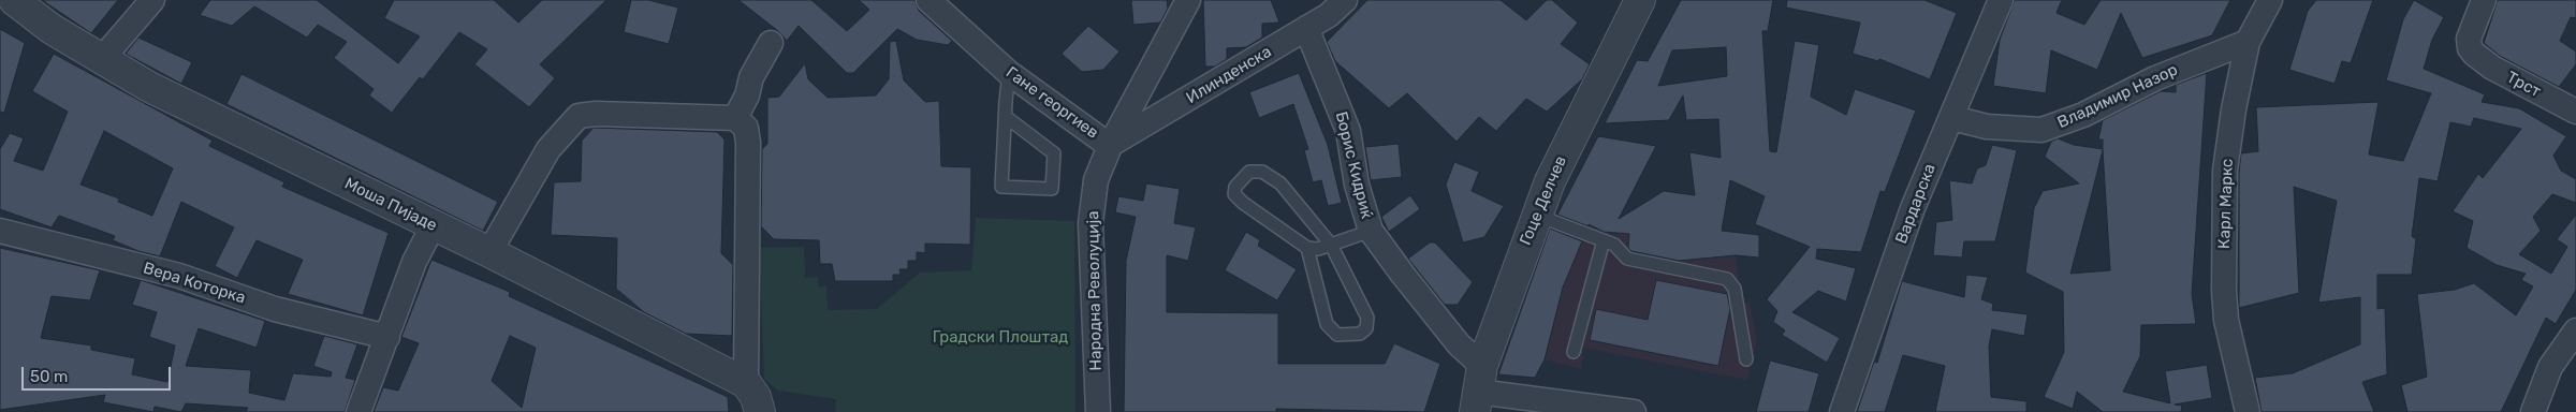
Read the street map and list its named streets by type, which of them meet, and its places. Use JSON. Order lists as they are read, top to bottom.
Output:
{
  "streets": {
    "street": [
      "Илинденска",
      "Трст",
      "Владимир Назор",
      "Гане георгиев",
      "Борис Кидриќ",
      "Гоце Делчев",
      "Вардарска",
      "Карл Маркс",
      "Моша Пијаде",
      "Вера Которка",
      "Народна Револуција"
    ]
  },
  "crossings": [
    ["Илинденска", "Гане георгиев"],
    ["Илинденска", "Борис Кидриќ"],
    ["Илинденска", "Народна Револуција"],
    ["Владимир Назор", "Вардарска"],
    ["Владимир Назор", "Карл Маркс"],
    ["Гане георгиев", "Народна Револуција"],
    ["Борис Кидриќ", "Гоце Делчев"]
  ],
  "parks": ["Градски Плоштад"],
  "scale_bar": "50 m"
}
